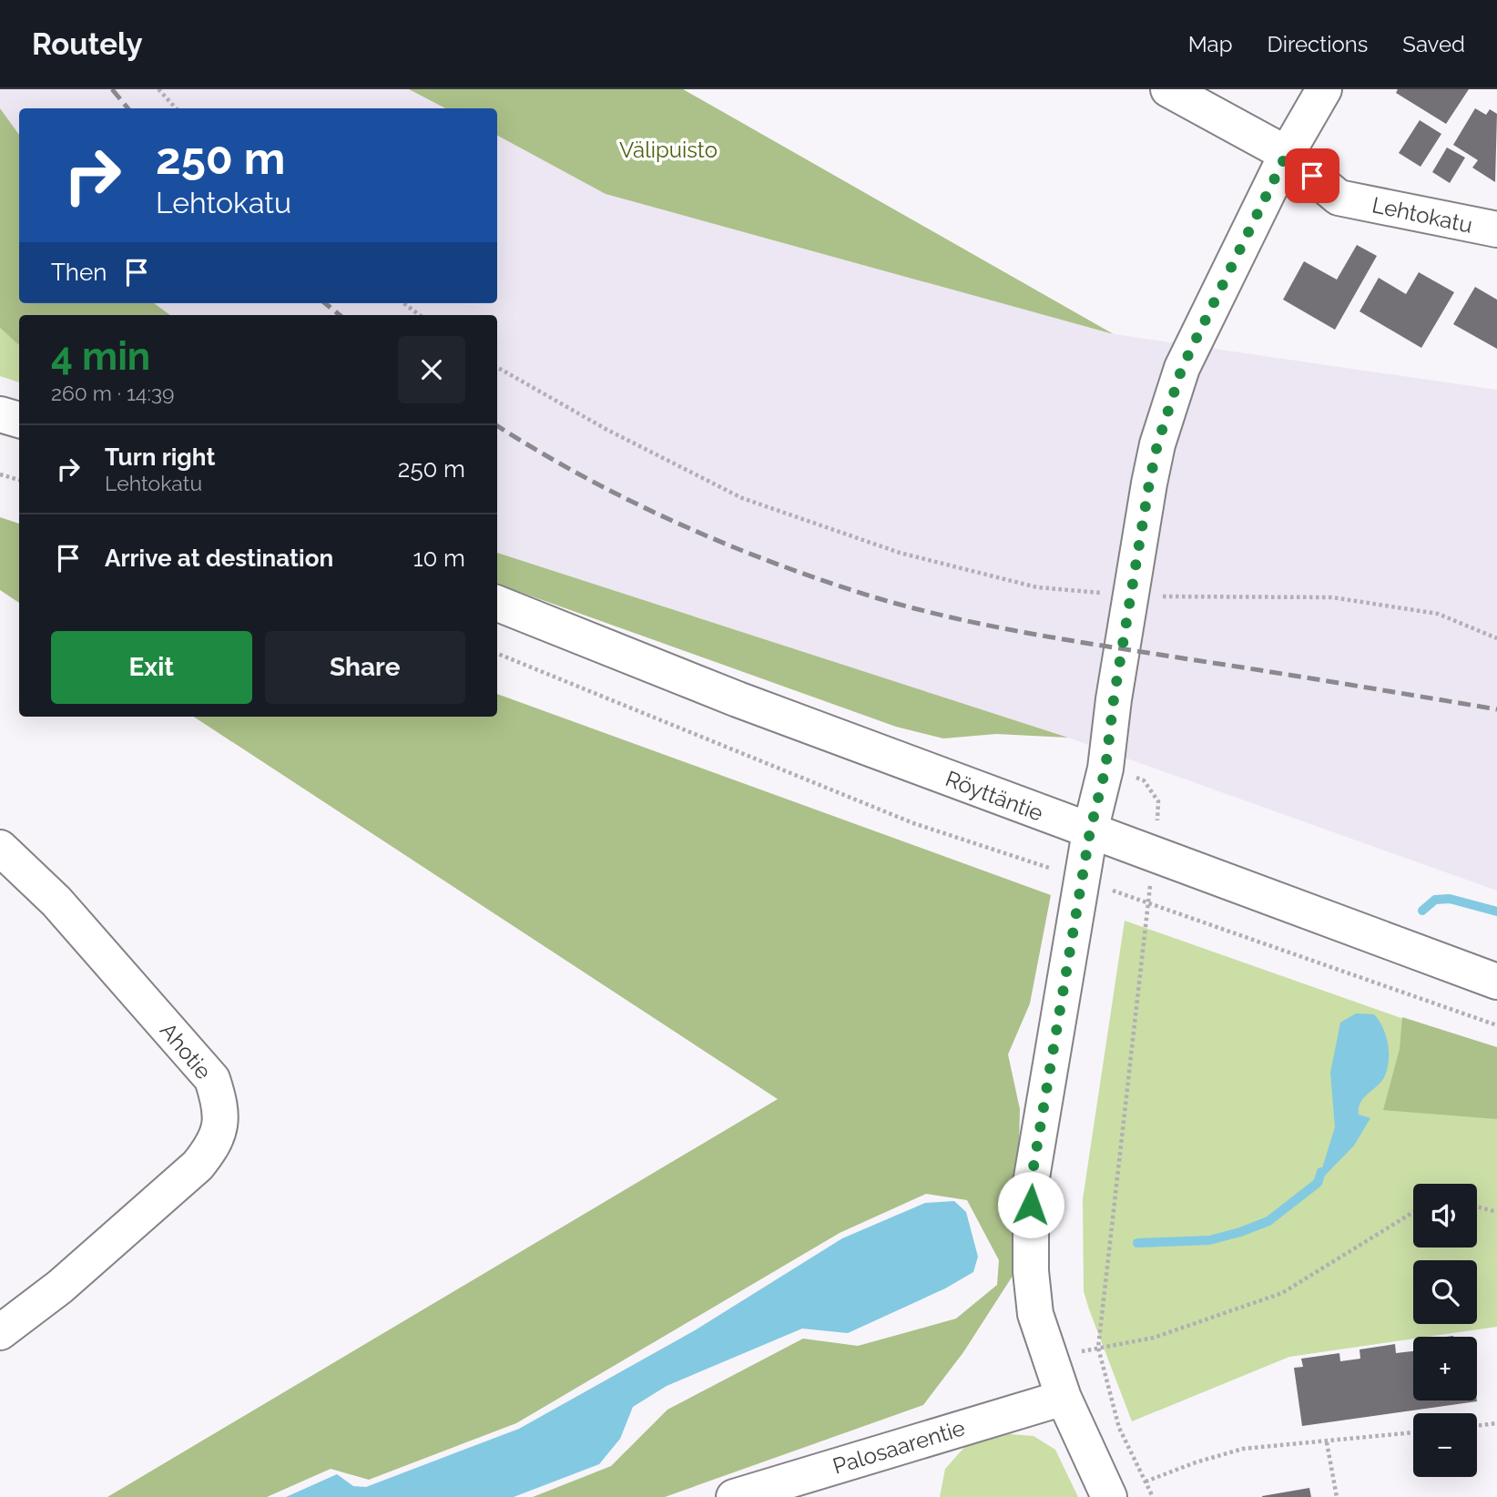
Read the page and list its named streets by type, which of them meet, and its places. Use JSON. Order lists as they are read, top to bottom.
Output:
{
  "streets": {
    "street": [
      "Lehtokatu",
      "Röyttäntie",
      "Ahotie",
      "Palosaarentie"
    ]
  },
  "parks": ["Välipuisto"],
  "page": {
    "header": "Routely",
    "nav": ["Map", "Directions", "Saved"],
    "turn": ["250 m", "Lehtokatu"],
    "then": "Then",
    "heading": ["4 min", "260 m · 14:39"],
    "list": [
      {
        "name": "Turn right",
        "note": "Lehtokatu",
        "value": "250 m"
      },
      {
        "name": "Arrive at destination",
        "value": "10 m"
      }
    ],
    "buttons": ["Exit", "Share"],
    "map_buttons": ["+", "−"]
  }
}
